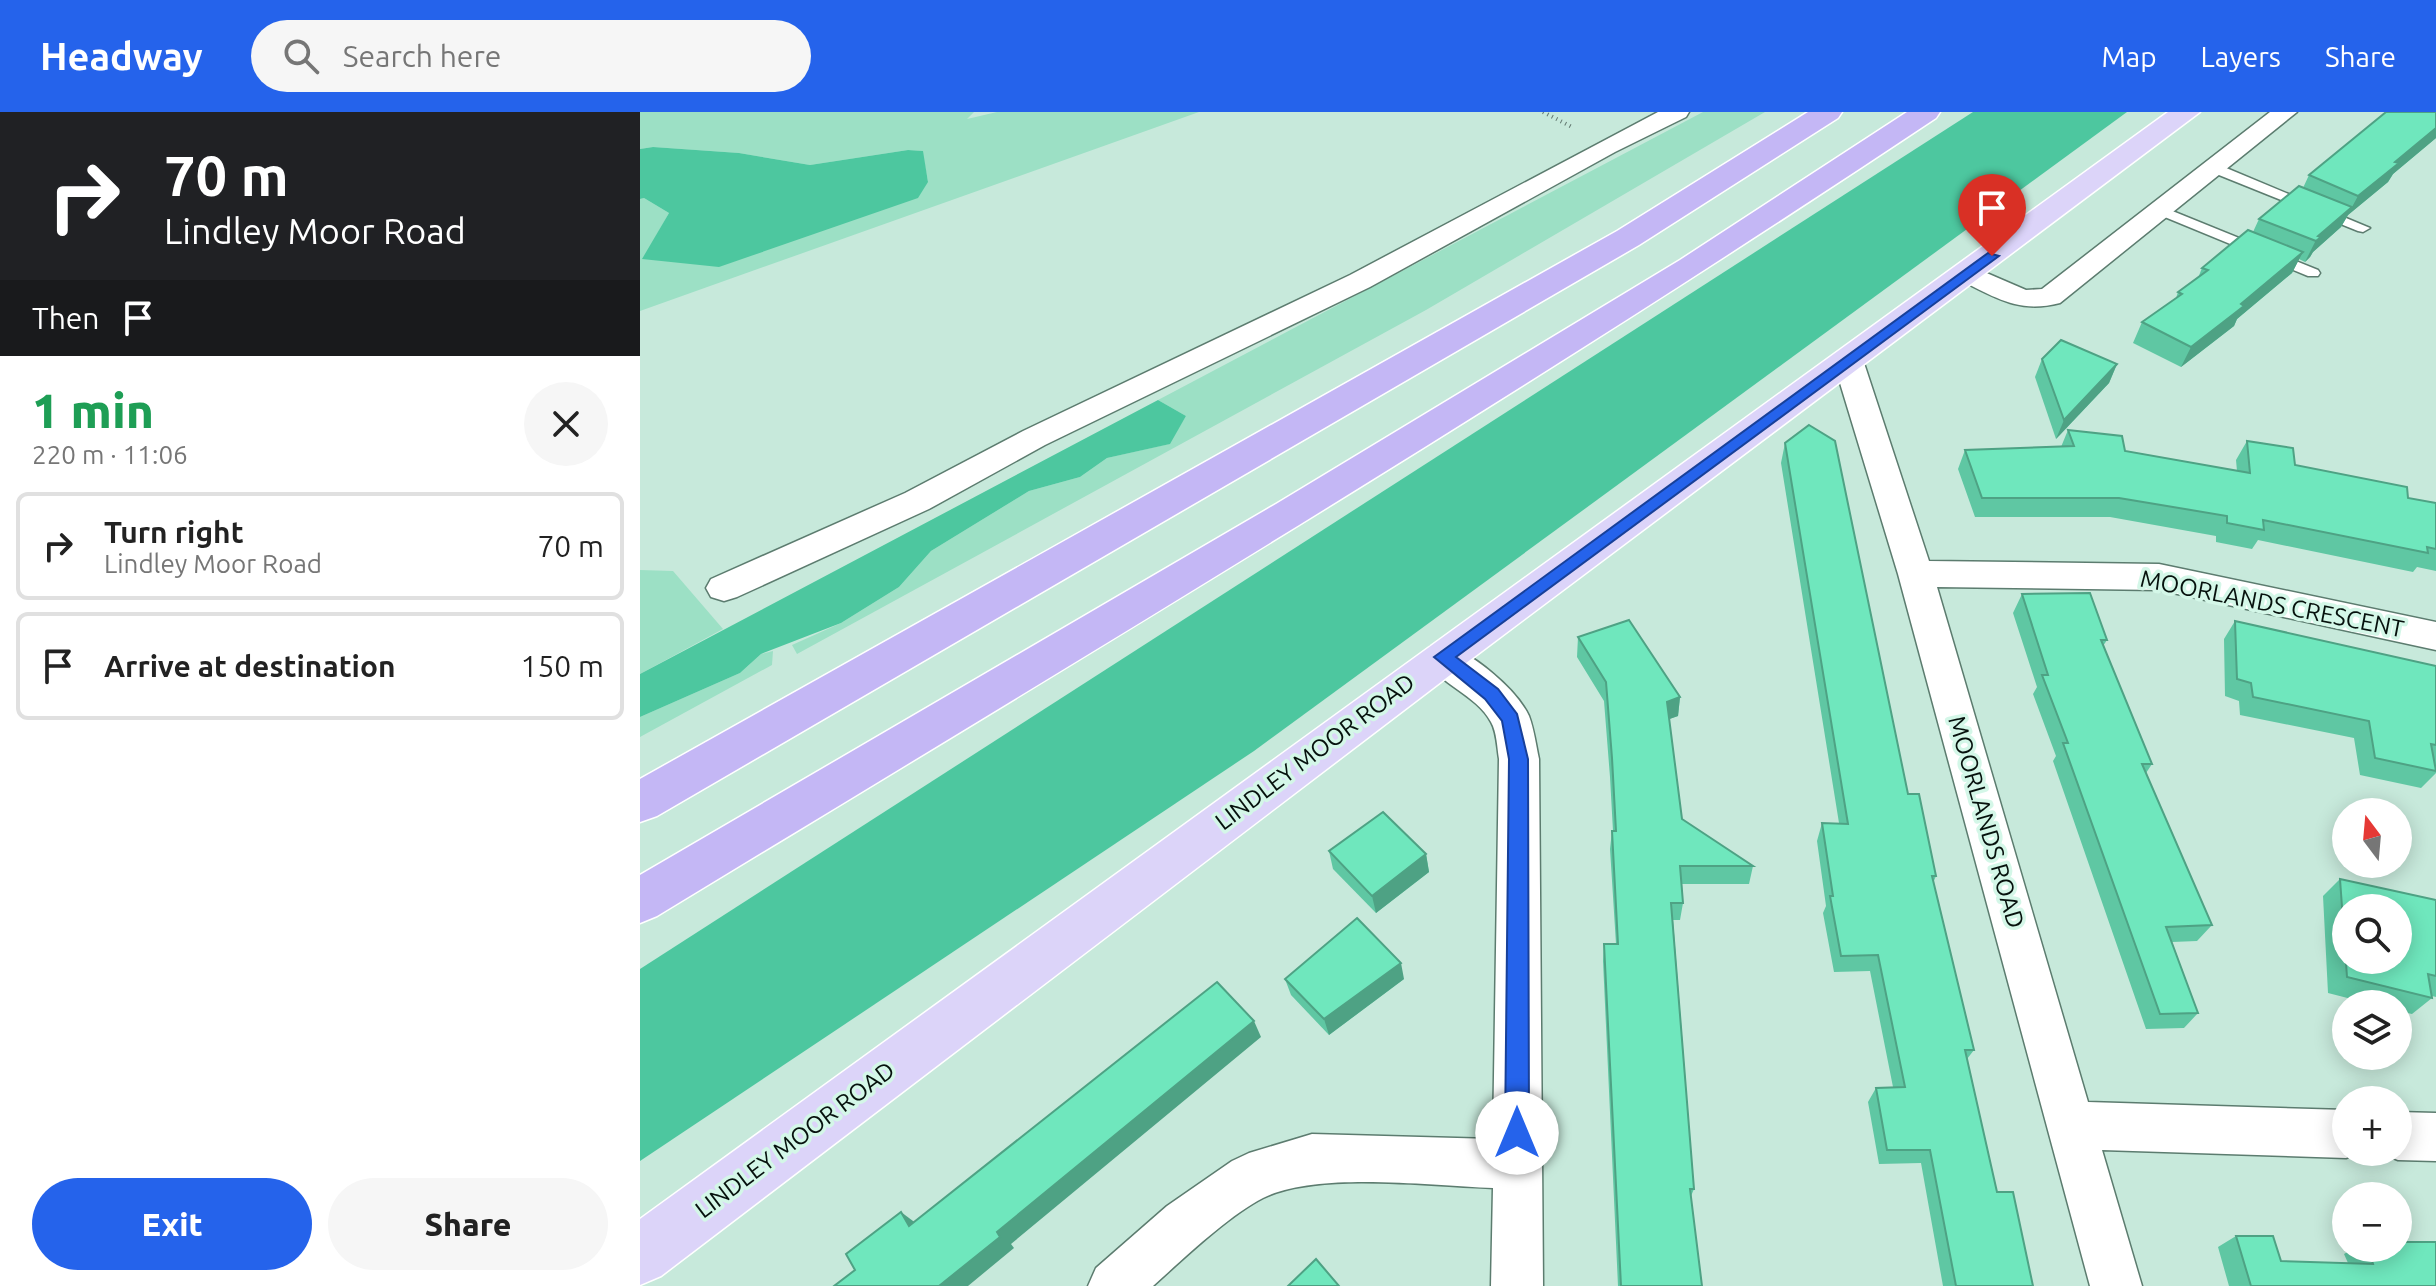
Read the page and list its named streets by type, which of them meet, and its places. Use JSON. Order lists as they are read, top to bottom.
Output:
{
  "streets": {
    "main road": ["LINDLEY MOOR ROAD"],
    "street": ["MOORLANDS CRESCENT", "MOORLANDS ROAD"]
  },
  "crossings": [
    ["MOORLANDS CRESCENT", "MOORLANDS ROAD"],
    ["LINDLEY MOOR ROAD", "MOORLANDS ROAD"]
  ],
  "north": "top",
  "page": {
    "header": "Headway",
    "search": "Search here",
    "nav": ["Map", "Layers", "Share"],
    "turn": ["70 m", "Lindley Moor Road"],
    "then": "Then",
    "heading": ["1 min", "220 m · 11:06"],
    "list": [
      {
        "name": "Turn right",
        "note": "Lindley Moor Road",
        "value": "70 m"
      },
      {
        "name": "Arrive at destination",
        "value": "150 m"
      }
    ],
    "map_buttons": ["+", "−"],
    "buttons": ["Exit", "Share"]
  }
}
